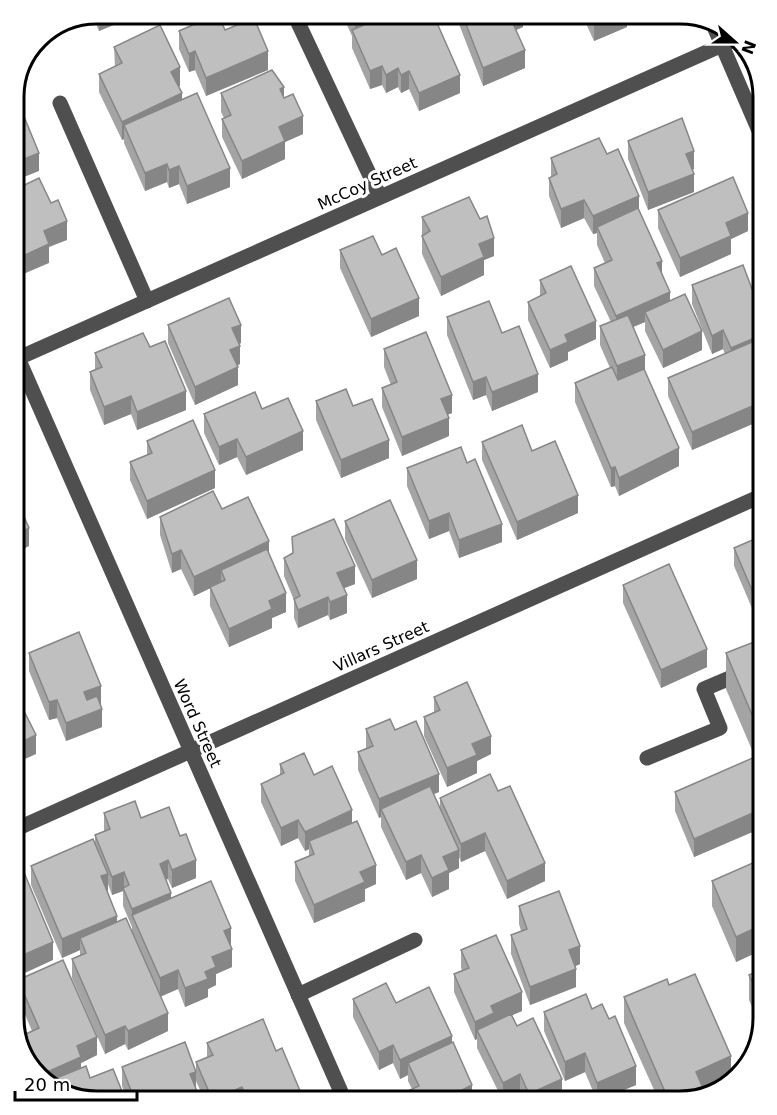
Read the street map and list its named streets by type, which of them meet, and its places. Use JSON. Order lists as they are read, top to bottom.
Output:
{
  "streets": {
    "street": ["McCoy Street", "Villars Street", "Word Street"]
  },
  "crossings": [
    ["Villars Street", "Word Street"]
  ],
  "scale_bar": "20 m",
  "north": "right"
}
